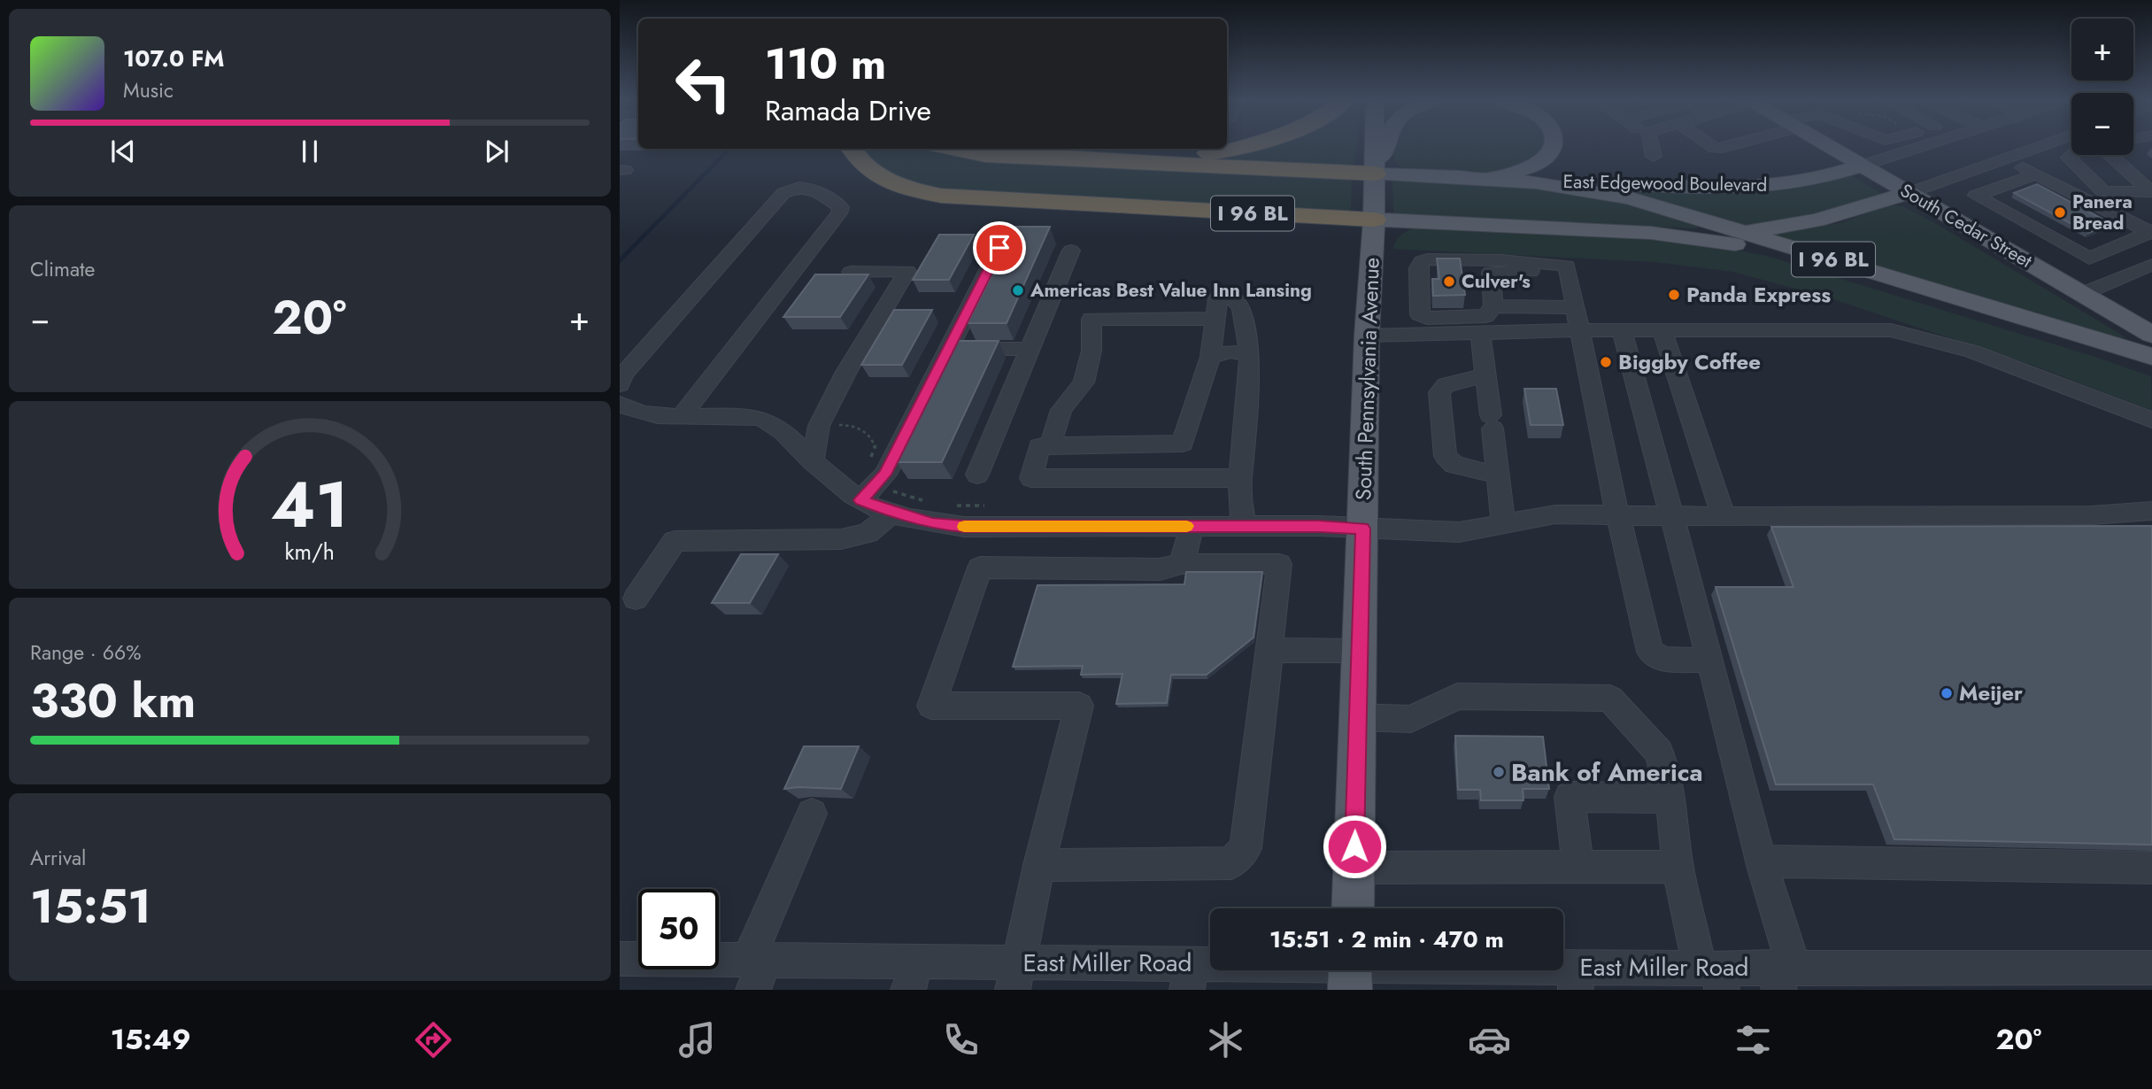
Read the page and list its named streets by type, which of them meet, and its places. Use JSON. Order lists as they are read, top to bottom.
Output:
{
  "streets": {
    "highway": ["I 96 BL"],
    "main road": ["East Edgewood Boulevard", "South Cedar Street", "South Pennsylvania Avenue"],
    "street": ["East Miller Road"]
  },
  "crossings": [
    ["East Edgewood Boulevard", "I 96 BL"],
    ["East Edgewood Boulevard", "South Cedar Street"],
    ["I 96 BL", "South Pennsylvania Avenue"]
  ],
  "places": [
    "Panera Bread",
    "Culver's",
    "Americas Best Value Inn Lansing",
    "Panda Express",
    "Biggby Coffee",
    "Meijer",
    "Bank of America"
  ],
  "page": {
    "map_buttons": ["+", "−"],
    "turn": ["110 m", "Ramada Drive"],
    "song": ["107.0 FM", "Music"],
    "tile": [
      "Climate",
      ["Range · 66%", "330 km"],
      ["Arrival", "15:51"]
    ],
    "heat": ["−", "20°", "+"],
    "limit": "50",
    "trip": "15:51 · 2 min · 470 m",
    "tabs": ["15:49", "20°"],
    "gauge": ["41", "km/h"]
  }
}
